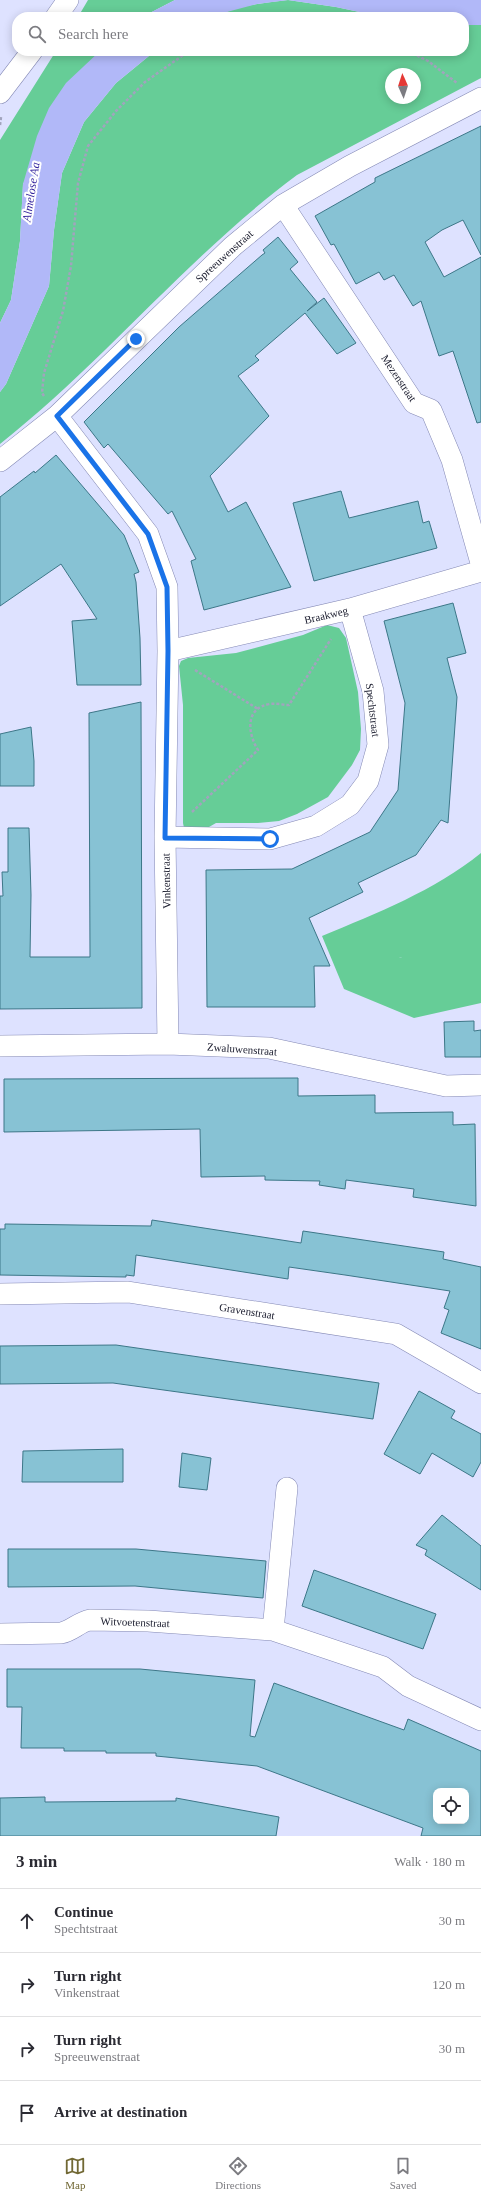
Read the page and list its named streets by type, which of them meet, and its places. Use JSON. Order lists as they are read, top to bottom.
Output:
{
  "streets": {
    "street": [
      "Spreeuwenstraat",
      "Mezenstraat",
      "Braakweg",
      "Spechtstraat",
      "Vinkenstraat",
      "Zwaluwenstraat",
      "Gravenstraat",
      "Witvoetenstraat"
    ]
  },
  "crossings": [
    ["Spreeuwenstraat", "Mezenstraat"],
    ["Spreeuwenstraat", "Vinkenstraat"],
    ["Braakweg", "Spechtstraat"],
    ["Braakweg", "Vinkenstraat"],
    ["Spechtstraat", "Vinkenstraat"],
    ["Vinkenstraat", "Zwaluwenstraat"]
  ],
  "water": ["Almelose Aa"],
  "north": "top",
  "page": {
    "search": "Search here",
    "heading": ["3 min", "Walk · 180 m"],
    "list": [
      ["Continue", "Spechtstraat", "30 m"],
      ["Turn right", "Vinkenstraat", "120 m"],
      ["Turn right", "Spreeuwenstraat", "30 m"],
      "Arrive at destination"
    ],
    "nav": ["Map", "Directions", "Saved"]
  }
}
